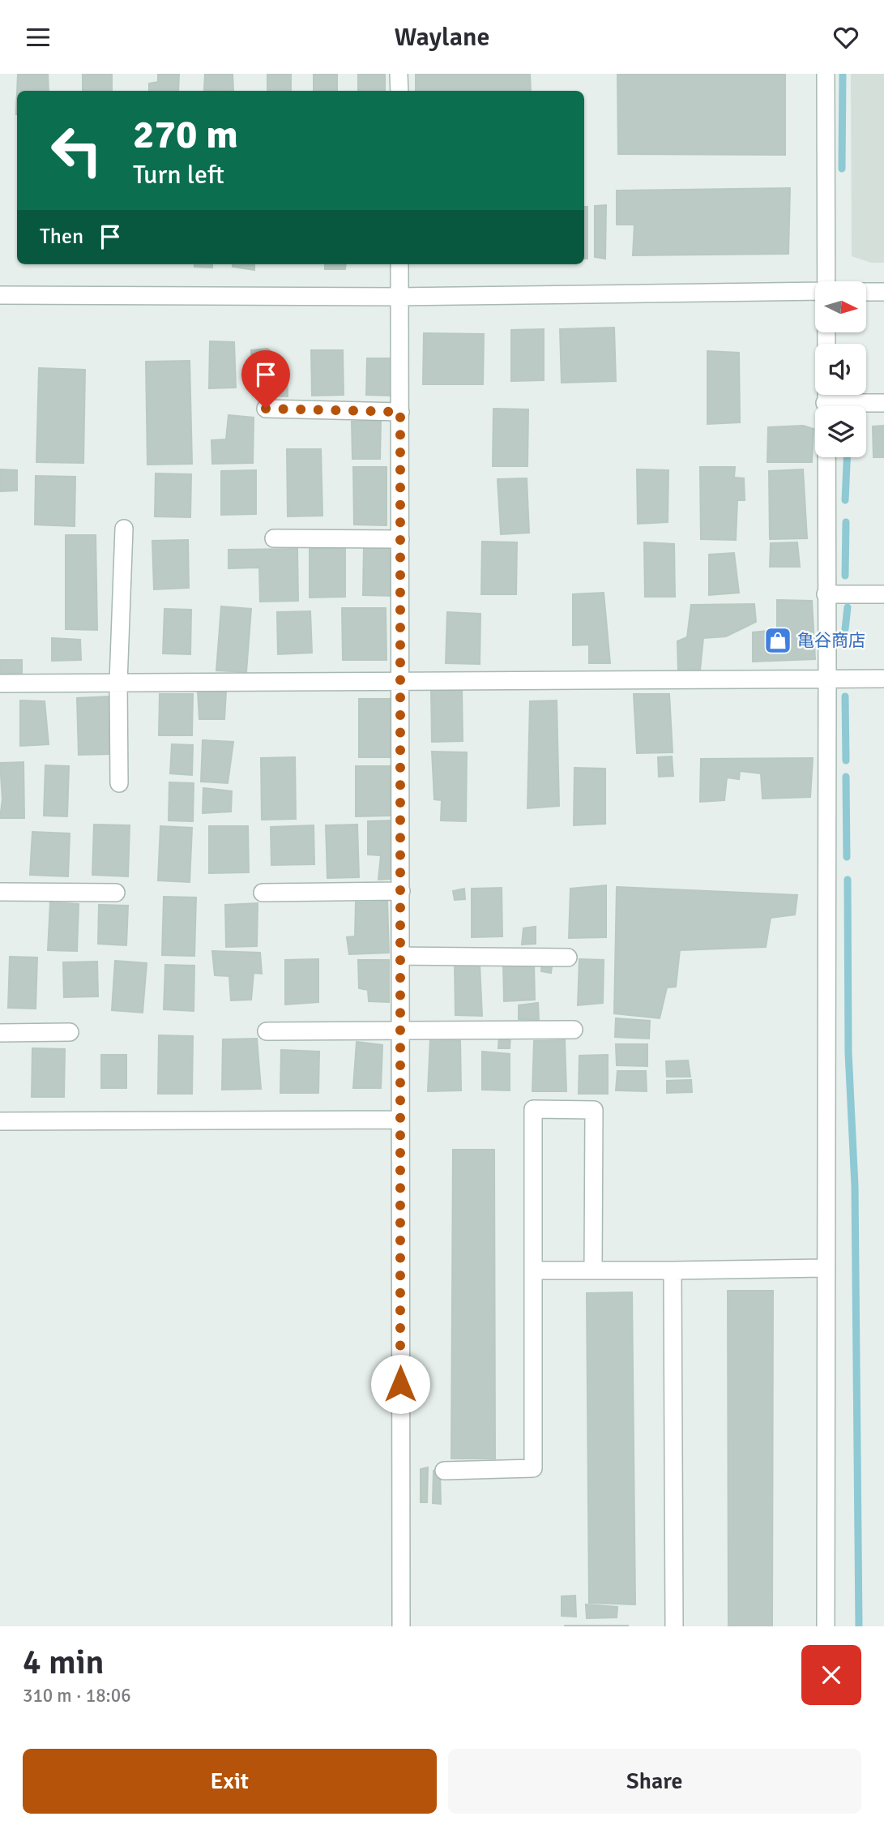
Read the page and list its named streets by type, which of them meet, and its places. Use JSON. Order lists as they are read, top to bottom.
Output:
{
  "places": {
    "shop": ["亀谷商店"]
  },
  "north": "right",
  "page": {
    "header": "Waylane",
    "turn": ["270 m", "Turn left"],
    "then": "Then",
    "heading": ["4 min", "310 m · 18:06"],
    "buttons": ["Exit", "Share"]
  }
}
